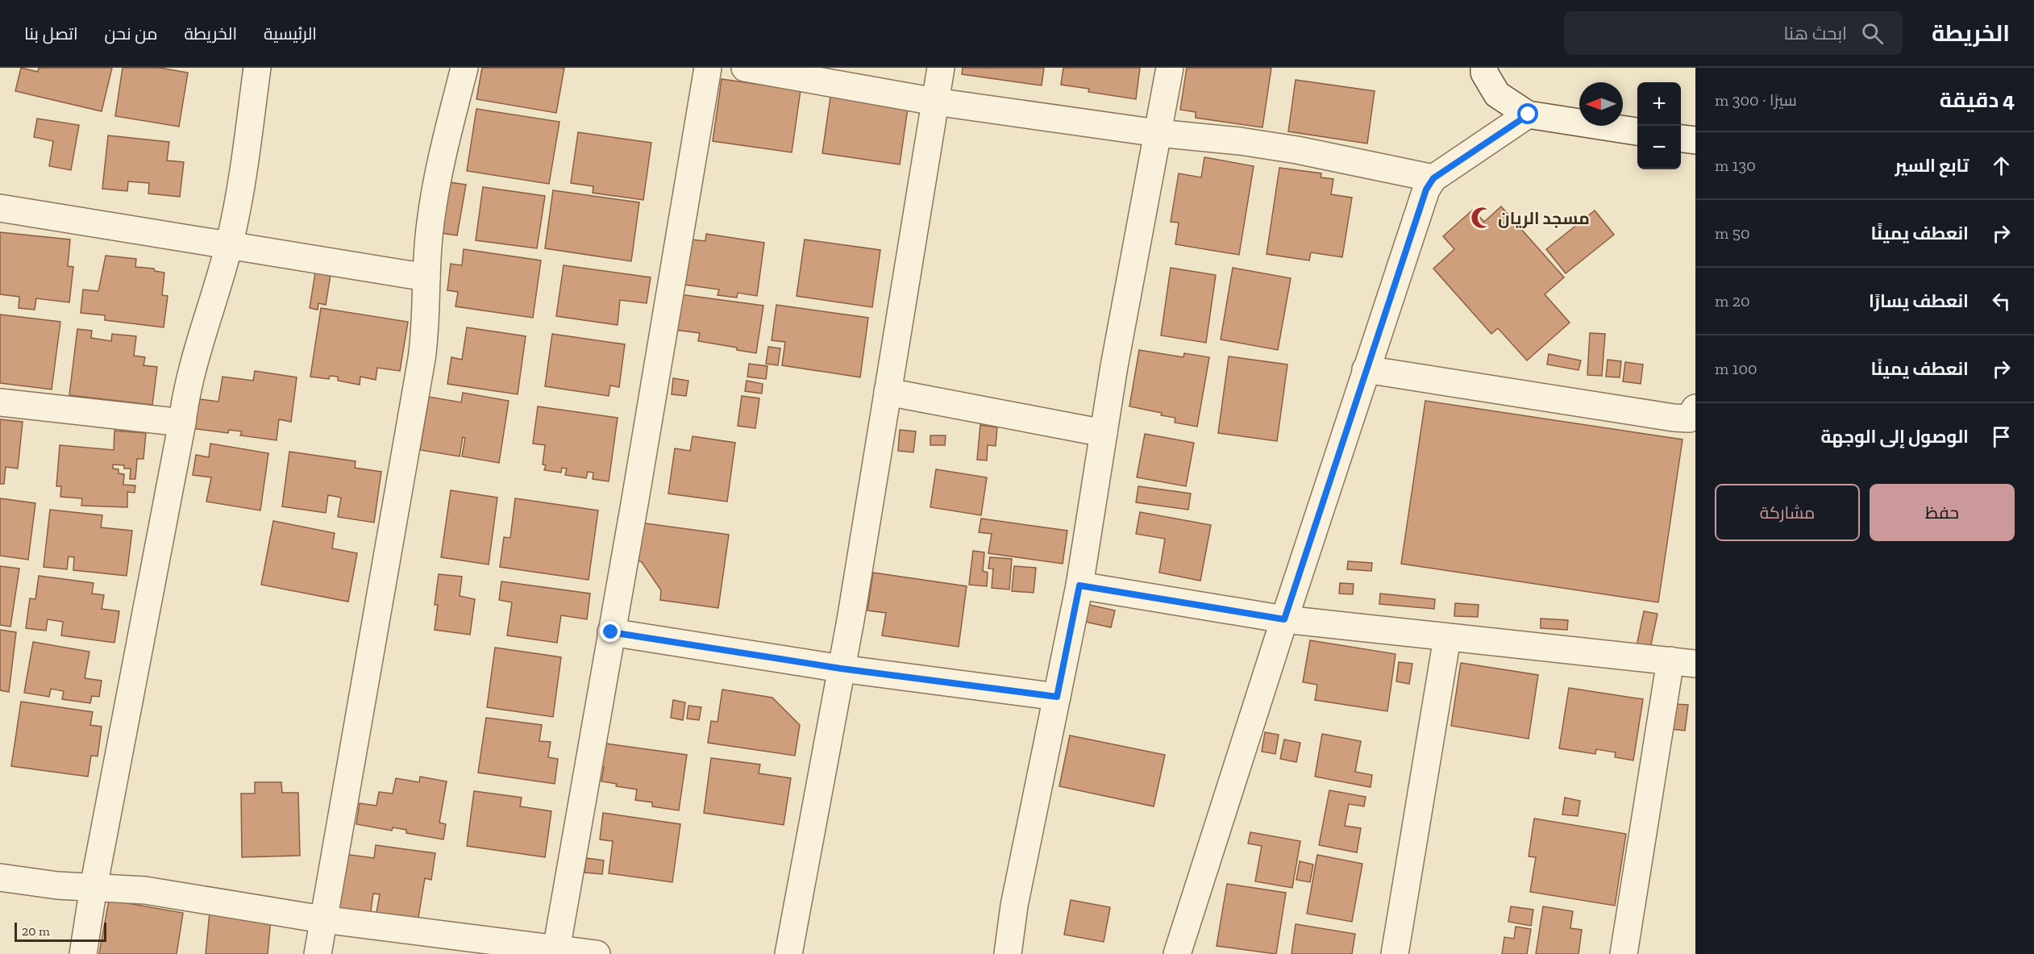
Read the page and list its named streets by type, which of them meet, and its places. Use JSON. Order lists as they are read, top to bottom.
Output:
{
  "places": {
    "mosque": ["مسجد الريان"]
  },
  "scale_bar": "20 m",
  "north": "left",
  "page": {
    "header": "الخريطة",
    "search": "ابحث هنا",
    "nav": [
      "الرئيسية",
      "الخريطة",
      "من نحن",
      "اتصل بنا"
    ],
    "heading": ["4 دقيقة", "سيرًا · 300 m"],
    "map_buttons": ["+", "−"],
    "list": [
      ["تابع السير", "130 m"],
      ["انعطف يمينًا", "50 m"],
      ["انعطف يسارًا", "20 m"],
      ["انعطف يمينًا", "100 m"],
      "الوصول إلى الوجهة"
    ],
    "buttons": ["حفظ", "مشاركة"],
    "scale": "20 m"
  }
}
